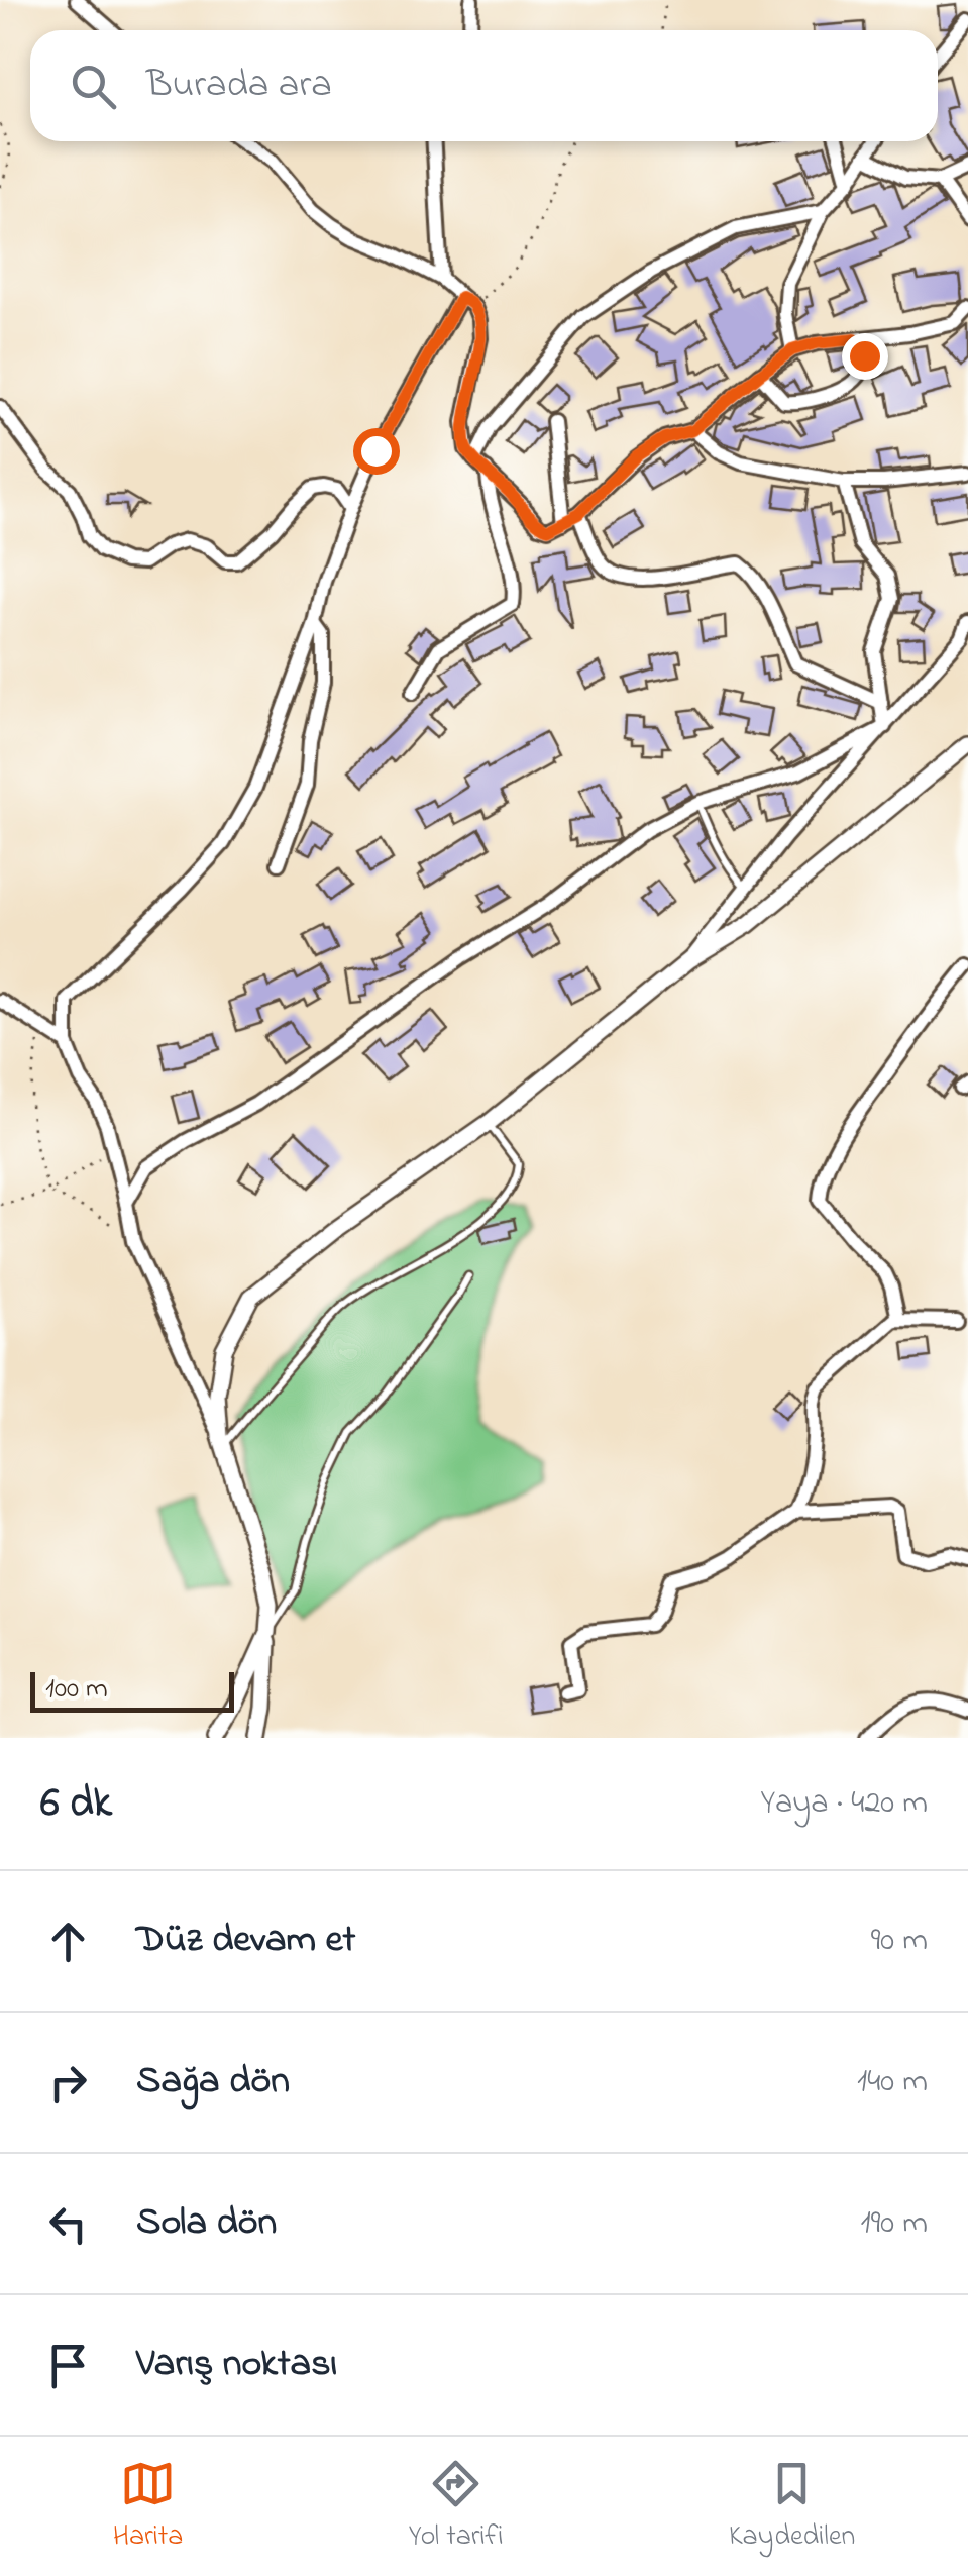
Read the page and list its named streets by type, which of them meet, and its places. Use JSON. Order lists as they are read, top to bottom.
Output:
{
  "scale_bar": "100 m",
  "page": {
    "search": "Burada ara",
    "scale": "100 m",
    "heading": ["6 dk", "Yaya · 420 m"],
    "list": [
      ["Düz devam et", "90 m"],
      ["Sağa dön", "140 m"],
      ["Sola dön", "190 m"],
      "Varış noktası"
    ],
    "nav": ["Harita", "Yol tarifi", "Kaydedilen"]
  }
}
